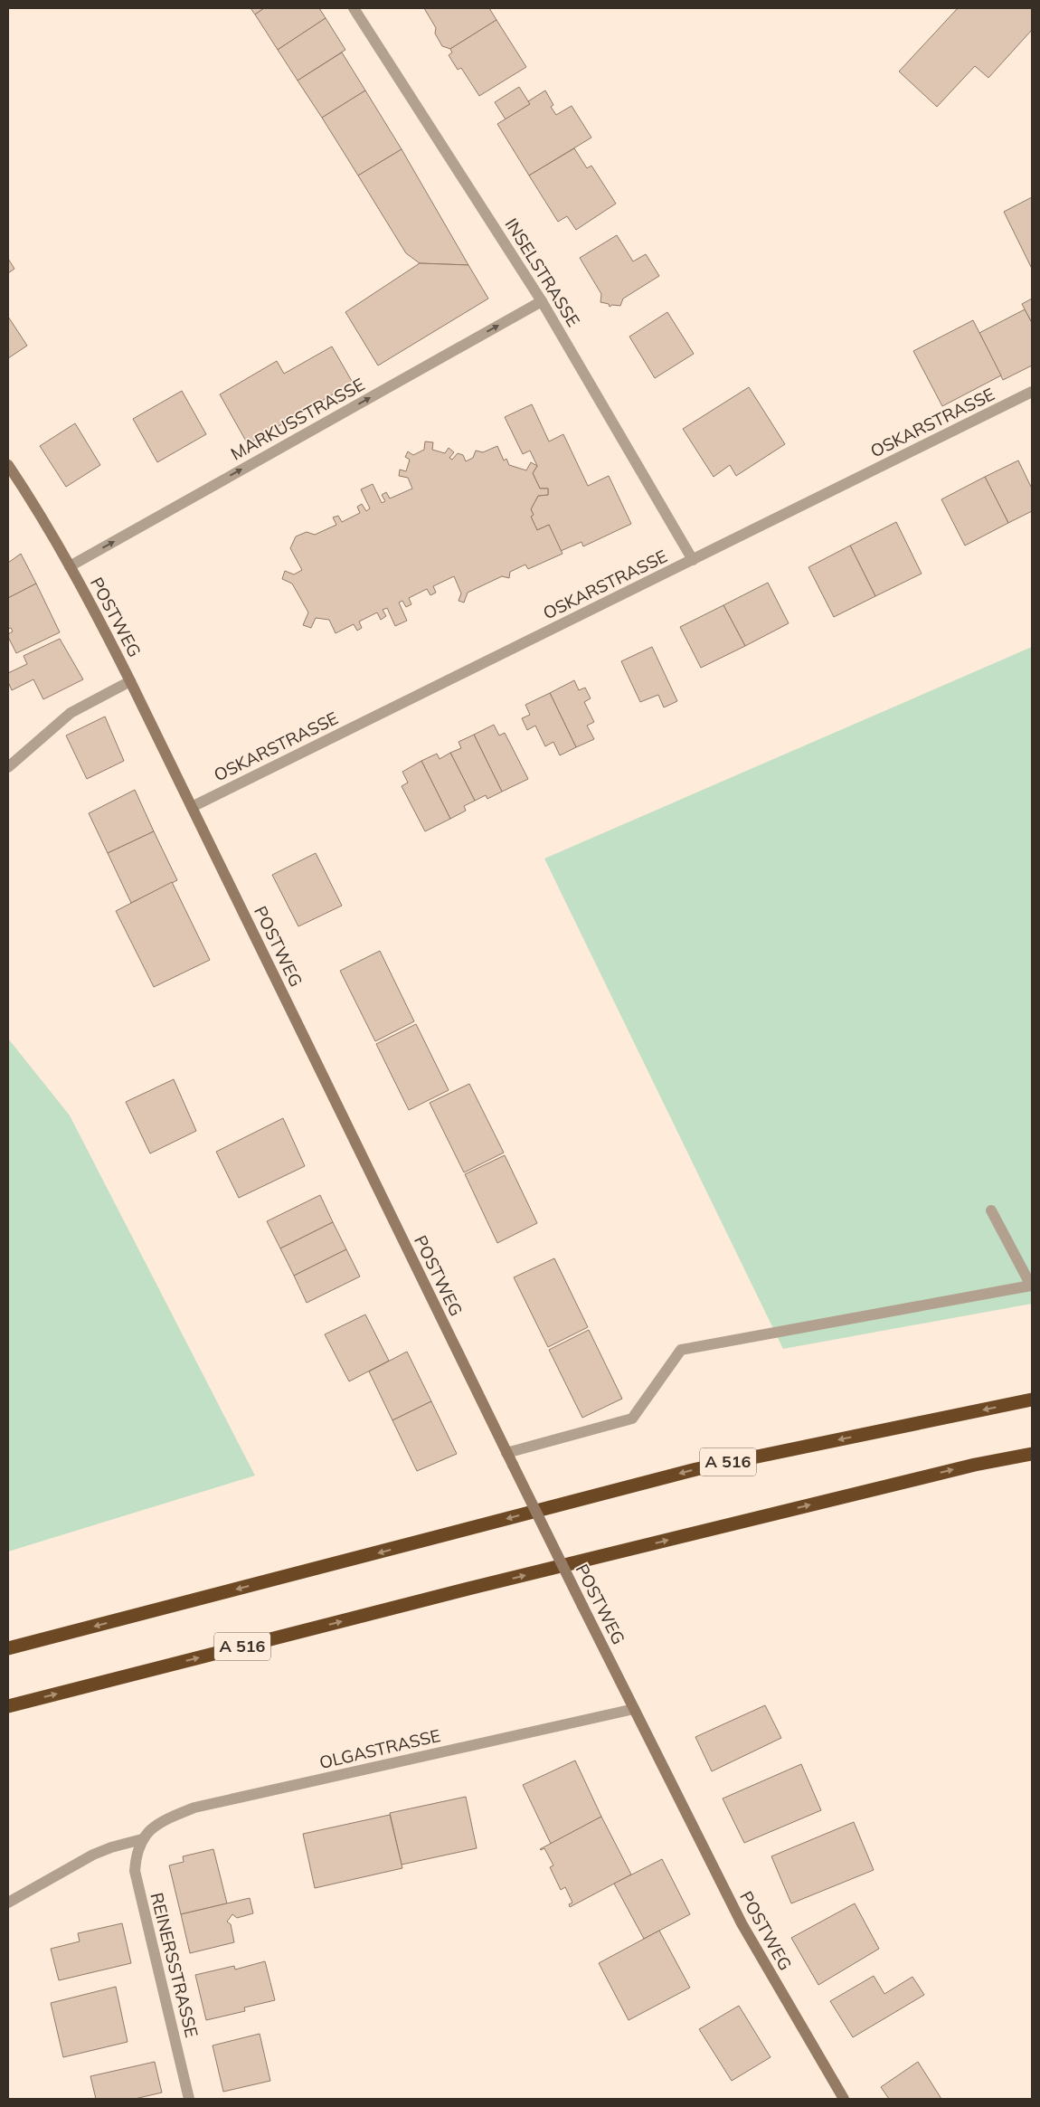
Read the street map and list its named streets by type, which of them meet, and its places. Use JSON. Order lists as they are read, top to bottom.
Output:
{
  "streets": {
    "highway": ["A 516"],
    "main road": ["POSTWEG"],
    "street": [
      "INSELSTRASSE",
      "MARKUSSTRASSE",
      "OSKARSTRASSE",
      "OLGASTRASSE",
      "REINERSSTRASSE"
    ]
  },
  "crossings": [
    ["INSELSTRASSE", "MARKUSSTRASSE"],
    ["INSELSTRASSE", "OSKARSTRASSE"],
    ["MARKUSSTRASSE", "POSTWEG"],
    ["OSKARSTRASSE", "POSTWEG"],
    ["POSTWEG", "OLGASTRASSE"],
    ["OLGASTRASSE", "REINERSSTRASSE"]
  ],
  "one_way": ["MARKUSSTRASSE"]
}
